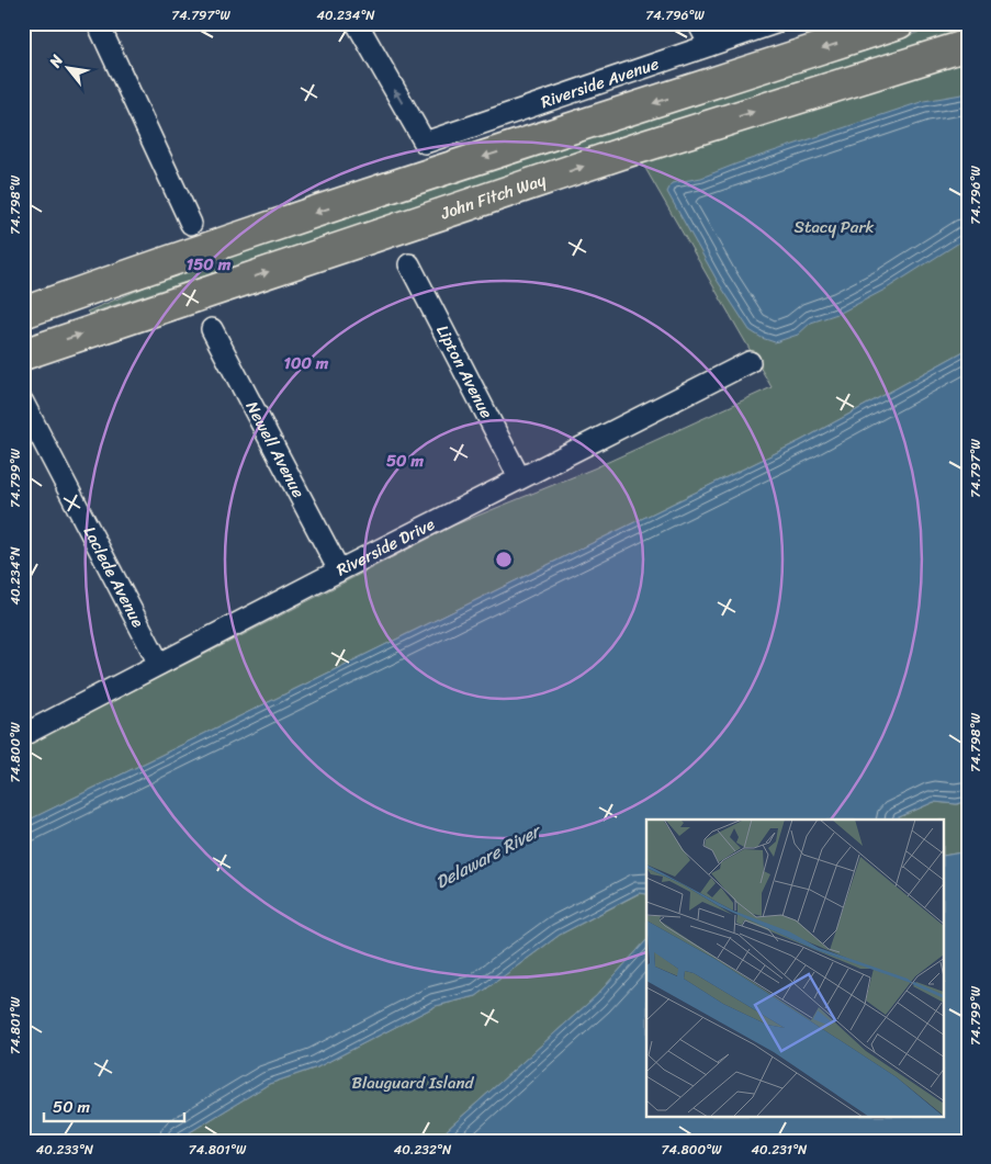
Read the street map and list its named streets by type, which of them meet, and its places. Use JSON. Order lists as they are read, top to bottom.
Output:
{
  "streets": {
    "highway": ["John Fitch Way"],
    "street": [
      "Riverside Avenue",
      "Lipton Avenue",
      "Newell Avenue",
      "Riverside Drive",
      "Laclede Avenue"
    ]
  },
  "crossings": [
    ["Lipton Avenue", "Riverside Drive"],
    ["Newell Avenue", "Riverside Drive"],
    ["Riverside Drive", "Laclede Avenue"]
  ],
  "one_way": ["Riverside Avenue"],
  "water": ["Delaware River"],
  "parks": ["Stacy Park", "Blauguard Island"],
  "scale_bar": "50 m",
  "north": "top left",
  "coordinates": [
    "74.797°W",
    "40.234°N",
    "74.796°W",
    "74.798°W",
    "74.799°W",
    "74.800°W",
    "74.801°W",
    "40.233°N",
    "40.232°N",
    "40.231°N"
  ],
  "rings": ["150 m", "100 m", "50 m"]
}
